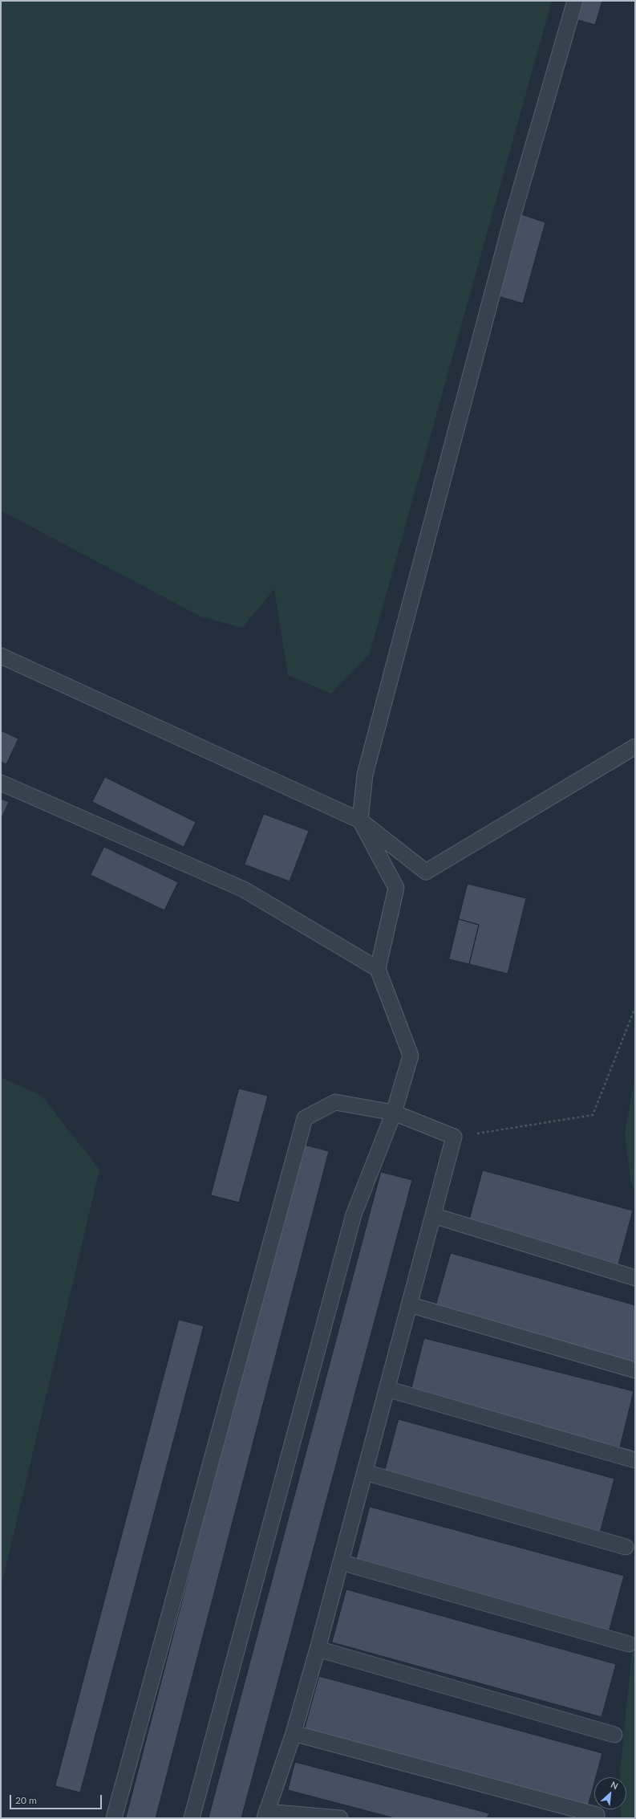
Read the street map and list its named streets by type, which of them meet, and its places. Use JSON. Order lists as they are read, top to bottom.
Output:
{
  "scale_bar": "20 m",
  "north": "top right"
}
